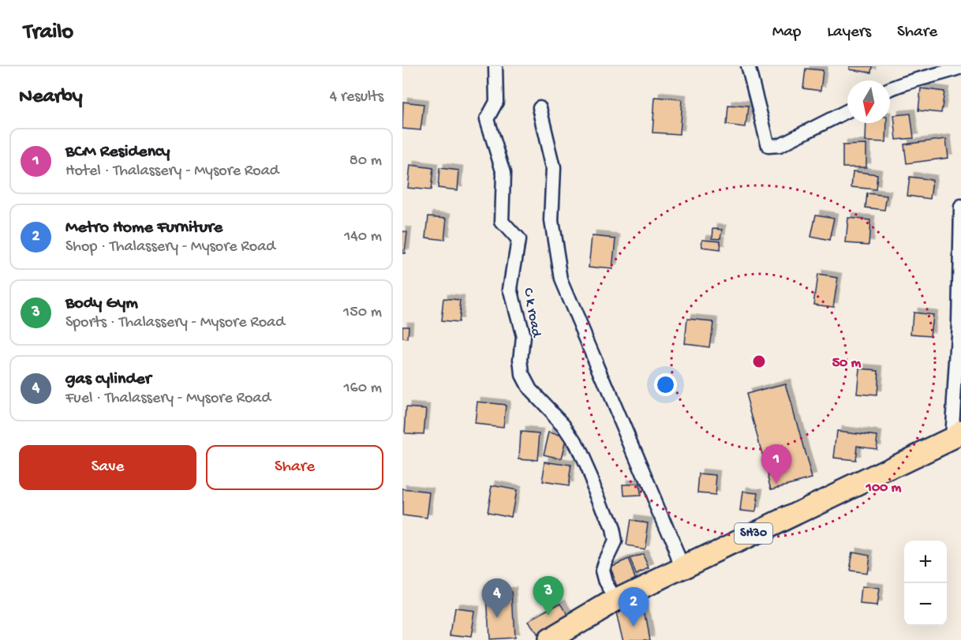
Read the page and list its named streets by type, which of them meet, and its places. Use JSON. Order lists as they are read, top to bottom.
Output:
{
  "streets": {
    "main road": ["SH30"],
    "street": ["C k road"]
  },
  "crossings": [
    ["C k road", "SH30"]
  ],
  "north": "bottom",
  "page": {
    "header": "Trailo",
    "nav": ["Map", "Layers", "Share"],
    "heading": ["Nearby", "4 results"],
    "list": [
      {
        "mark": "1",
        "name": "BCM Residency",
        "note": "Hotel · Thalassery - Mysore Road",
        "value": "80 m"
      },
      {
        "mark": "2",
        "name": "Metro Home Furniture",
        "note": "Shop · Thalassery - Mysore Road",
        "value": "140 m"
      },
      {
        "mark": "3",
        "name": "Body Gym",
        "note": "Sports · Thalassery - Mysore Road",
        "value": "150 m"
      },
      {
        "mark": "4",
        "name": "gas cylinder",
        "note": "Fuel · Thalassery - Mysore Road",
        "value": "160 m"
      }
    ],
    "buttons": ["Save", "Share"],
    "pins": [
      "1",
      "3",
      "4",
      "2"
    ],
    "map_buttons": ["+", "−"]
  },
  "rings": ["50 m", "100 m"]
}
